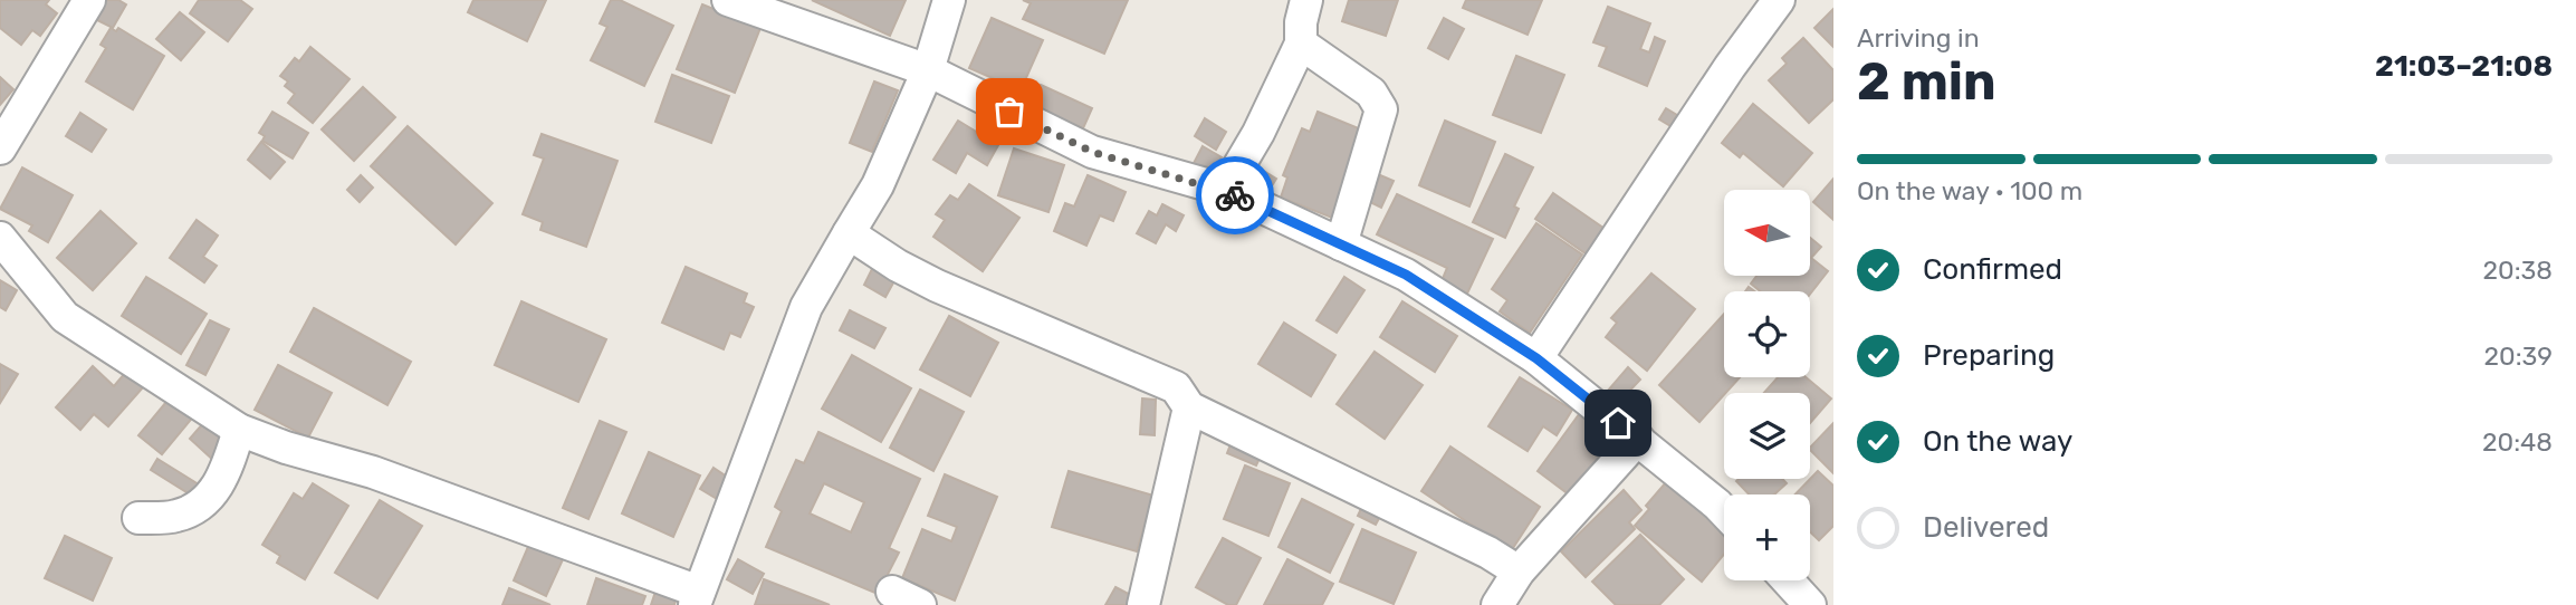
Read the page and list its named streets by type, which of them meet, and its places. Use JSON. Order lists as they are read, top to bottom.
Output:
{
  "north": "left",
  "page": {
    "heading": ["2 min", "Arriving in", "21:03–21:08"],
    "bar": "On the way · 100 m",
    "map_buttons": "+",
    "list": [
      ["Confirmed", "20:38"],
      ["Preparing", "20:39"],
      ["On the way", "20:48"],
      "Delivered"
    ]
  }
}
